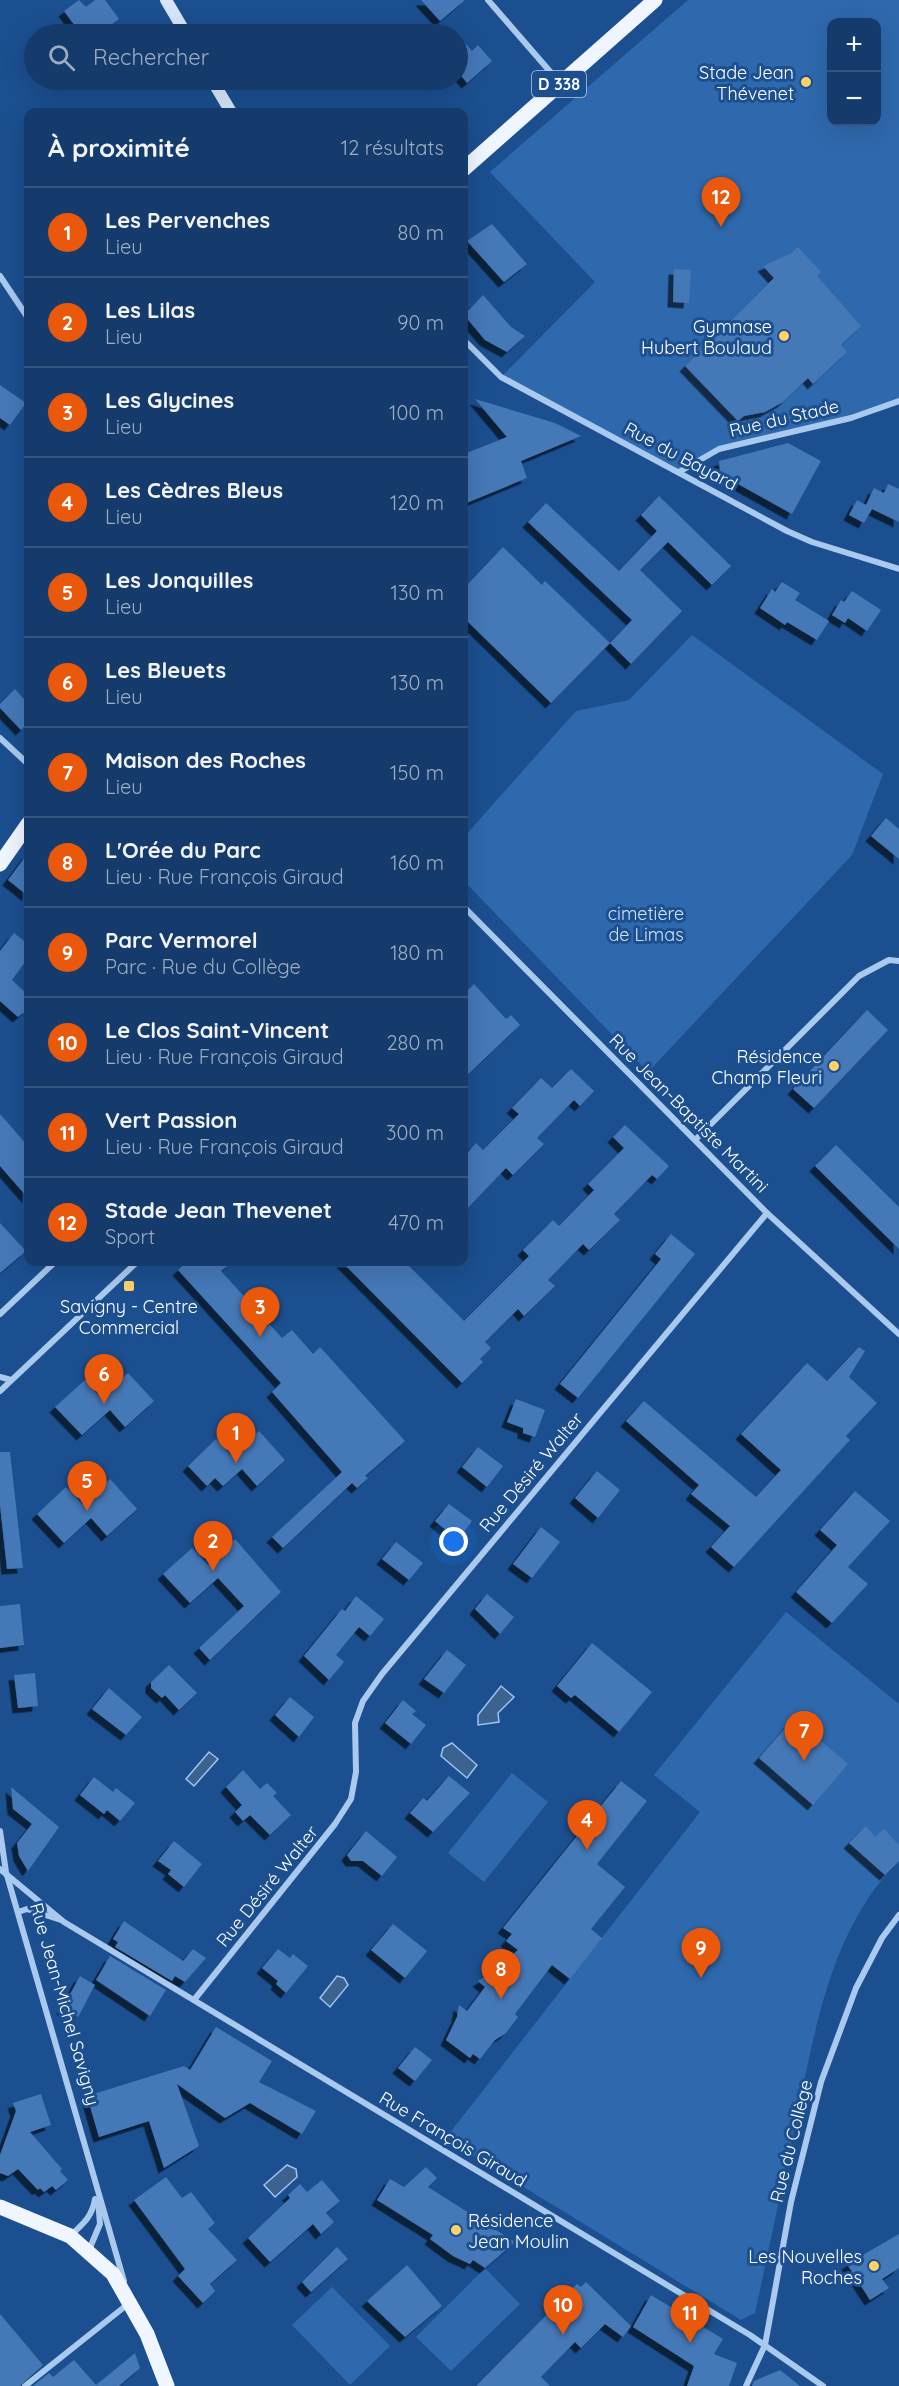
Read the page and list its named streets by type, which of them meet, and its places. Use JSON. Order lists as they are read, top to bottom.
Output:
{
  "streets": {
    "main road": ["D 338", "Rue Jean-Michel Savigny"],
    "street": [
      "Rue du Stade",
      "Rue du Bayard",
      "Rue Jean-Baptiste Martini",
      "Rue Désiré Walter",
      "Rue François Giraud",
      "Rue du Collège"
    ]
  },
  "crossings": [
    ["Rue du Stade", "Rue du Bayard"],
    ["Rue Jean-Baptiste Martini", "Rue Désiré Walter"],
    ["Rue Désiré Walter", "Rue François Giraud"],
    ["Rue Jean-Michel Savigny", "Rue François Giraud"],
    ["Rue François Giraud", "Rue du Collège"]
  ],
  "parks": ["cimetière de Limas"],
  "places": {
    "other": [
      "Stade Jean Thévenet",
      "Gymnase Hubert Boulaud",
      "Résidence Champ Fleuri",
      "Résidence Jean Moulin",
      "Les Nouvelles Roches"
    ],
    "transit": ["Savigny - Centre Commercial"]
  },
  "page": {
    "map_buttons": ["+", "−"],
    "search": "Rechercher",
    "heading": ["À proximité", "12 résultats"],
    "pins": [
      "12",
      "3",
      "6",
      "1",
      "5",
      "2",
      "7",
      "4",
      "9",
      "8",
      "10",
      "11"
    ],
    "list": [
      {
        "mark": "1",
        "name": "Les Pervenches",
        "note": "Lieu",
        "value": "80 m"
      },
      {
        "mark": "2",
        "name": "Les Lilas",
        "note": "Lieu",
        "value": "90 m"
      },
      {
        "mark": "3",
        "name": "Les Glycines",
        "note": "Lieu",
        "value": "100 m"
      },
      {
        "mark": "4",
        "name": "Les Cèdres Bleus",
        "note": "Lieu",
        "value": "120 m"
      },
      {
        "mark": "5",
        "name": "Les Jonquilles",
        "note": "Lieu",
        "value": "130 m"
      },
      {
        "mark": "6",
        "name": "Les Bleuets",
        "note": "Lieu",
        "value": "130 m"
      },
      {
        "mark": "7",
        "name": "Maison des Roches",
        "note": "Lieu",
        "value": "150 m"
      },
      {
        "mark": "8",
        "name": "L'Orée du Parc",
        "note": "Lieu · Rue François Giraud",
        "value": "160 m"
      },
      {
        "mark": "9",
        "name": "Parc Vermorel",
        "note": "Parc · Rue du Collège",
        "value": "180 m"
      },
      {
        "mark": "10",
        "name": "Le Clos Saint-Vincent",
        "note": "Lieu · Rue François Giraud",
        "value": "280 m"
      },
      {
        "mark": "11",
        "name": "Vert Passion",
        "note": "Lieu · Rue François Giraud",
        "value": "300 m"
      },
      {
        "mark": "12",
        "name": "Stade Jean Thevenet",
        "note": "Sport",
        "value": "470 m"
      }
    ]
  }
}
